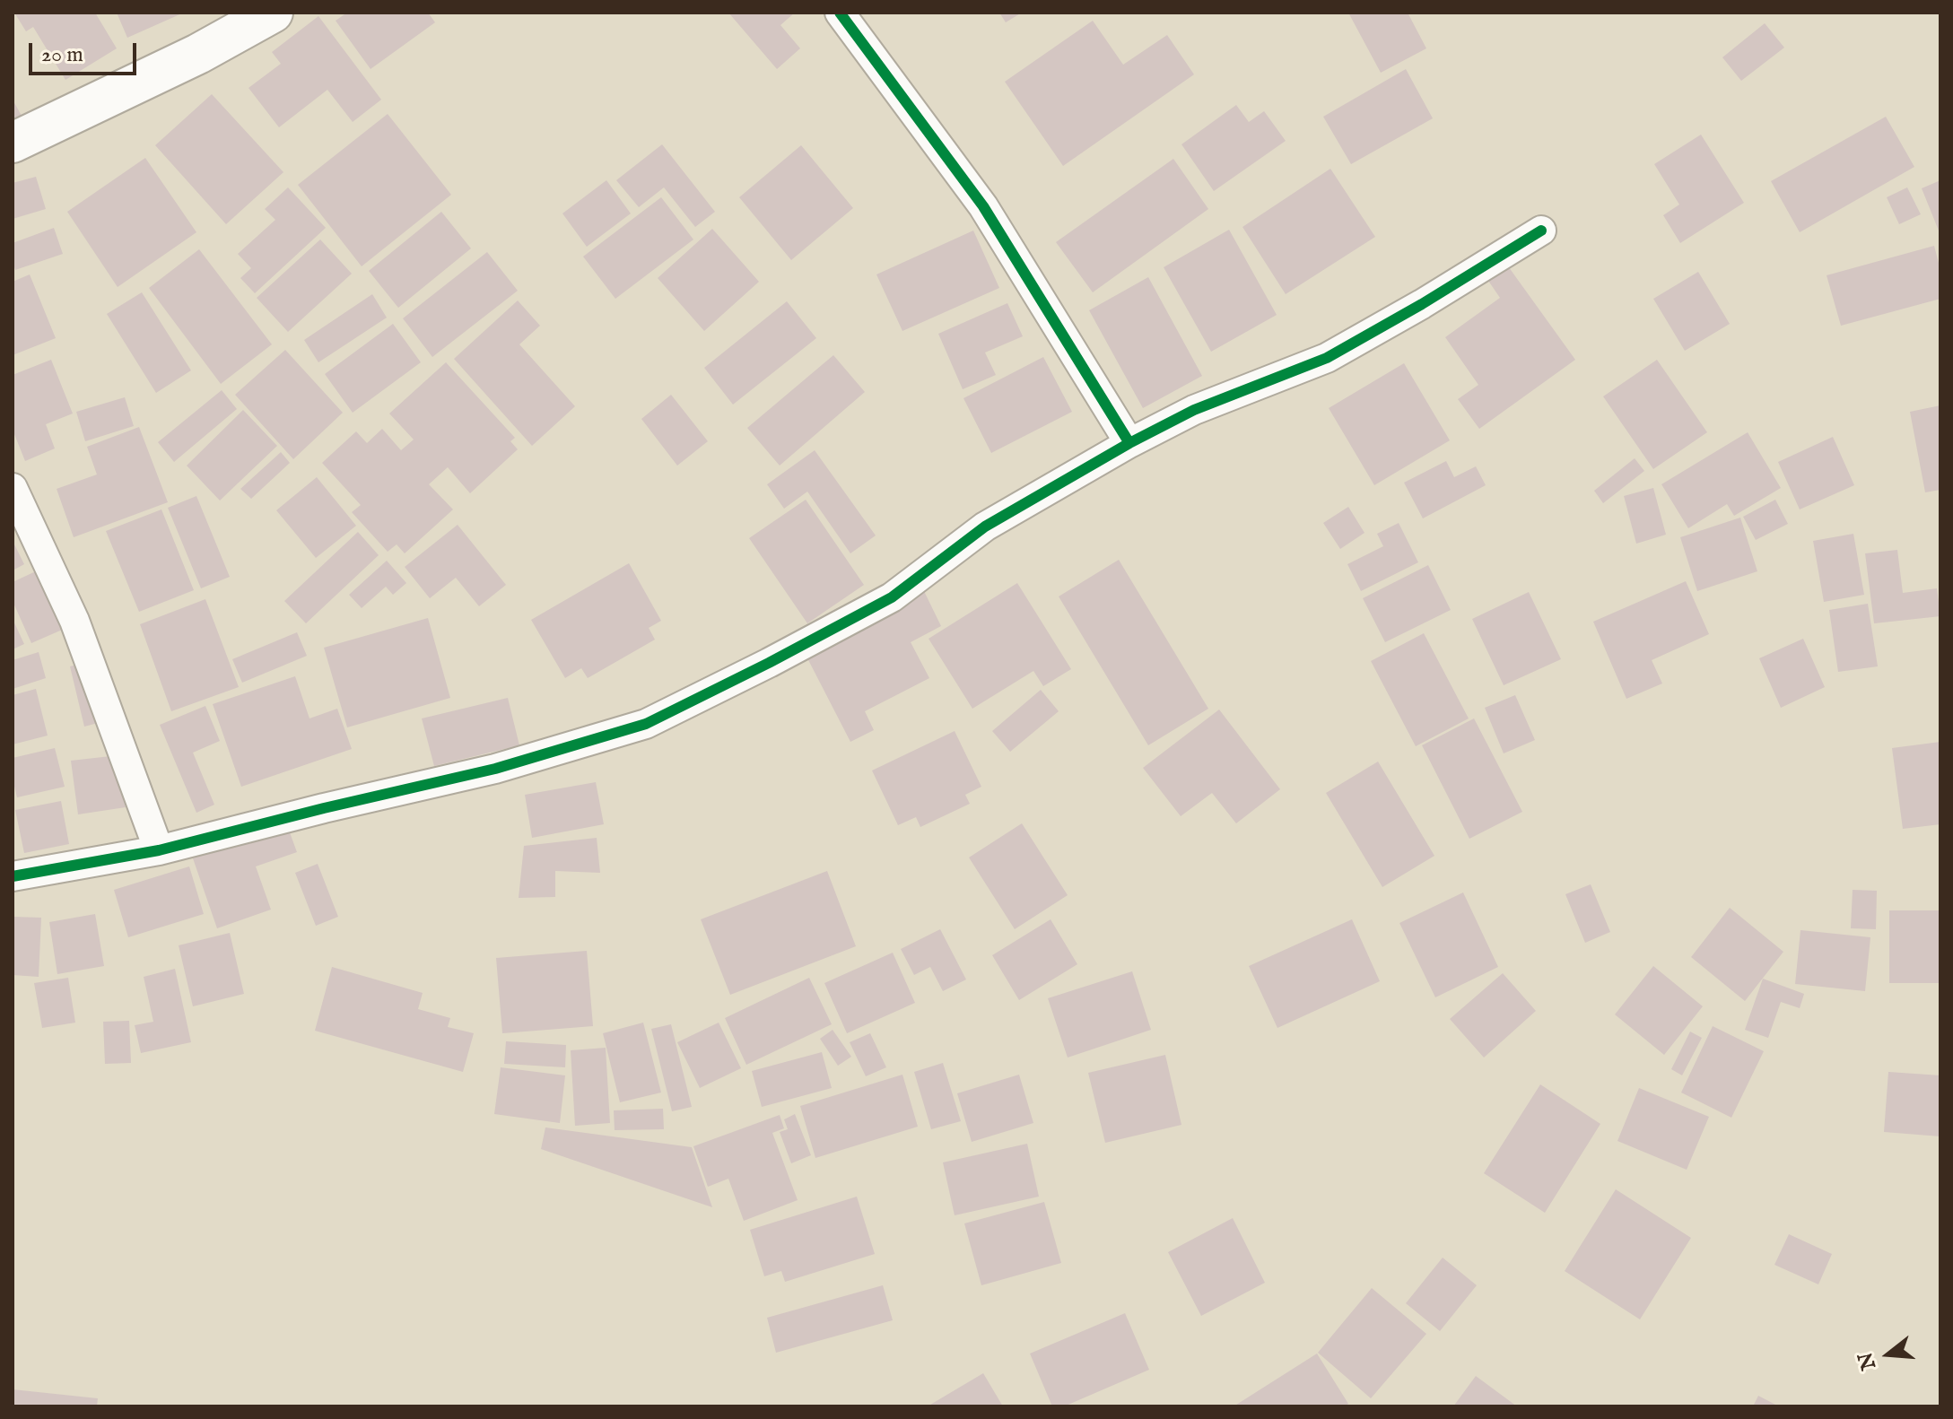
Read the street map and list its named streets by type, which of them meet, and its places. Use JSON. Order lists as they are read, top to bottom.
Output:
{
  "scale_bar": "20 m",
  "north": "left"
}
